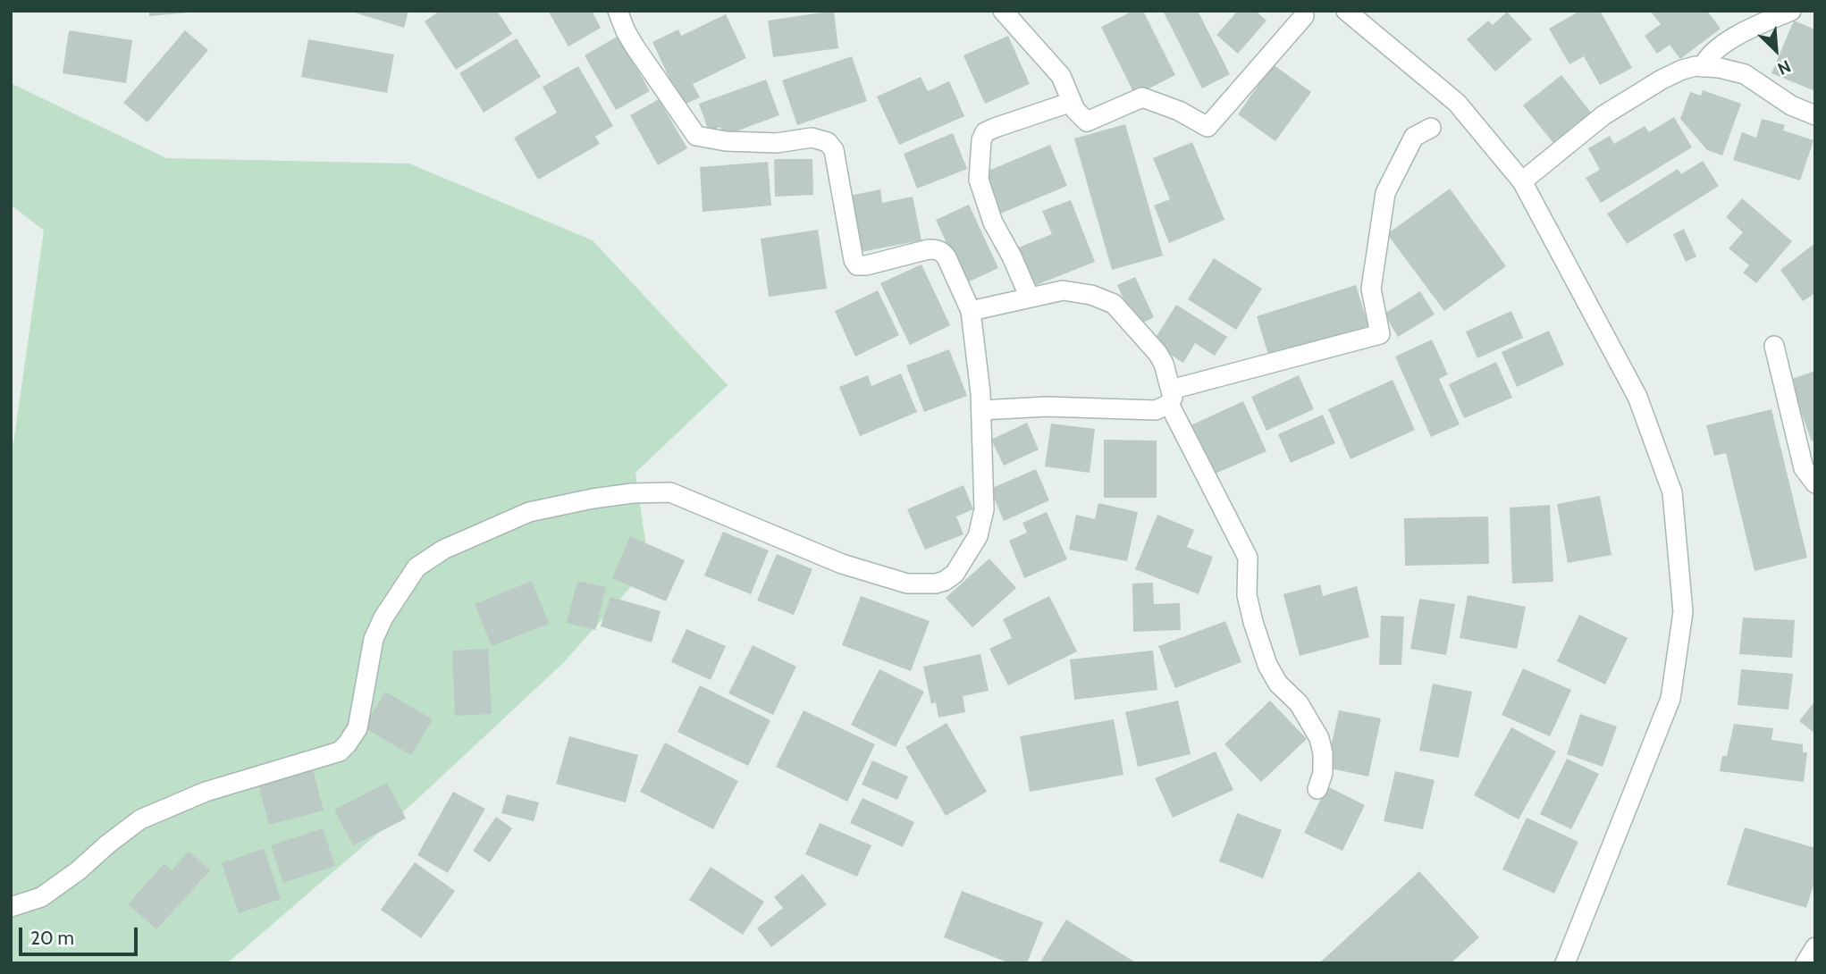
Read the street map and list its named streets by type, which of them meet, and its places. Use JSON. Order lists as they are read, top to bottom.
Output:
{
  "scale_bar": "20 m",
  "north": "bottom right"
}
